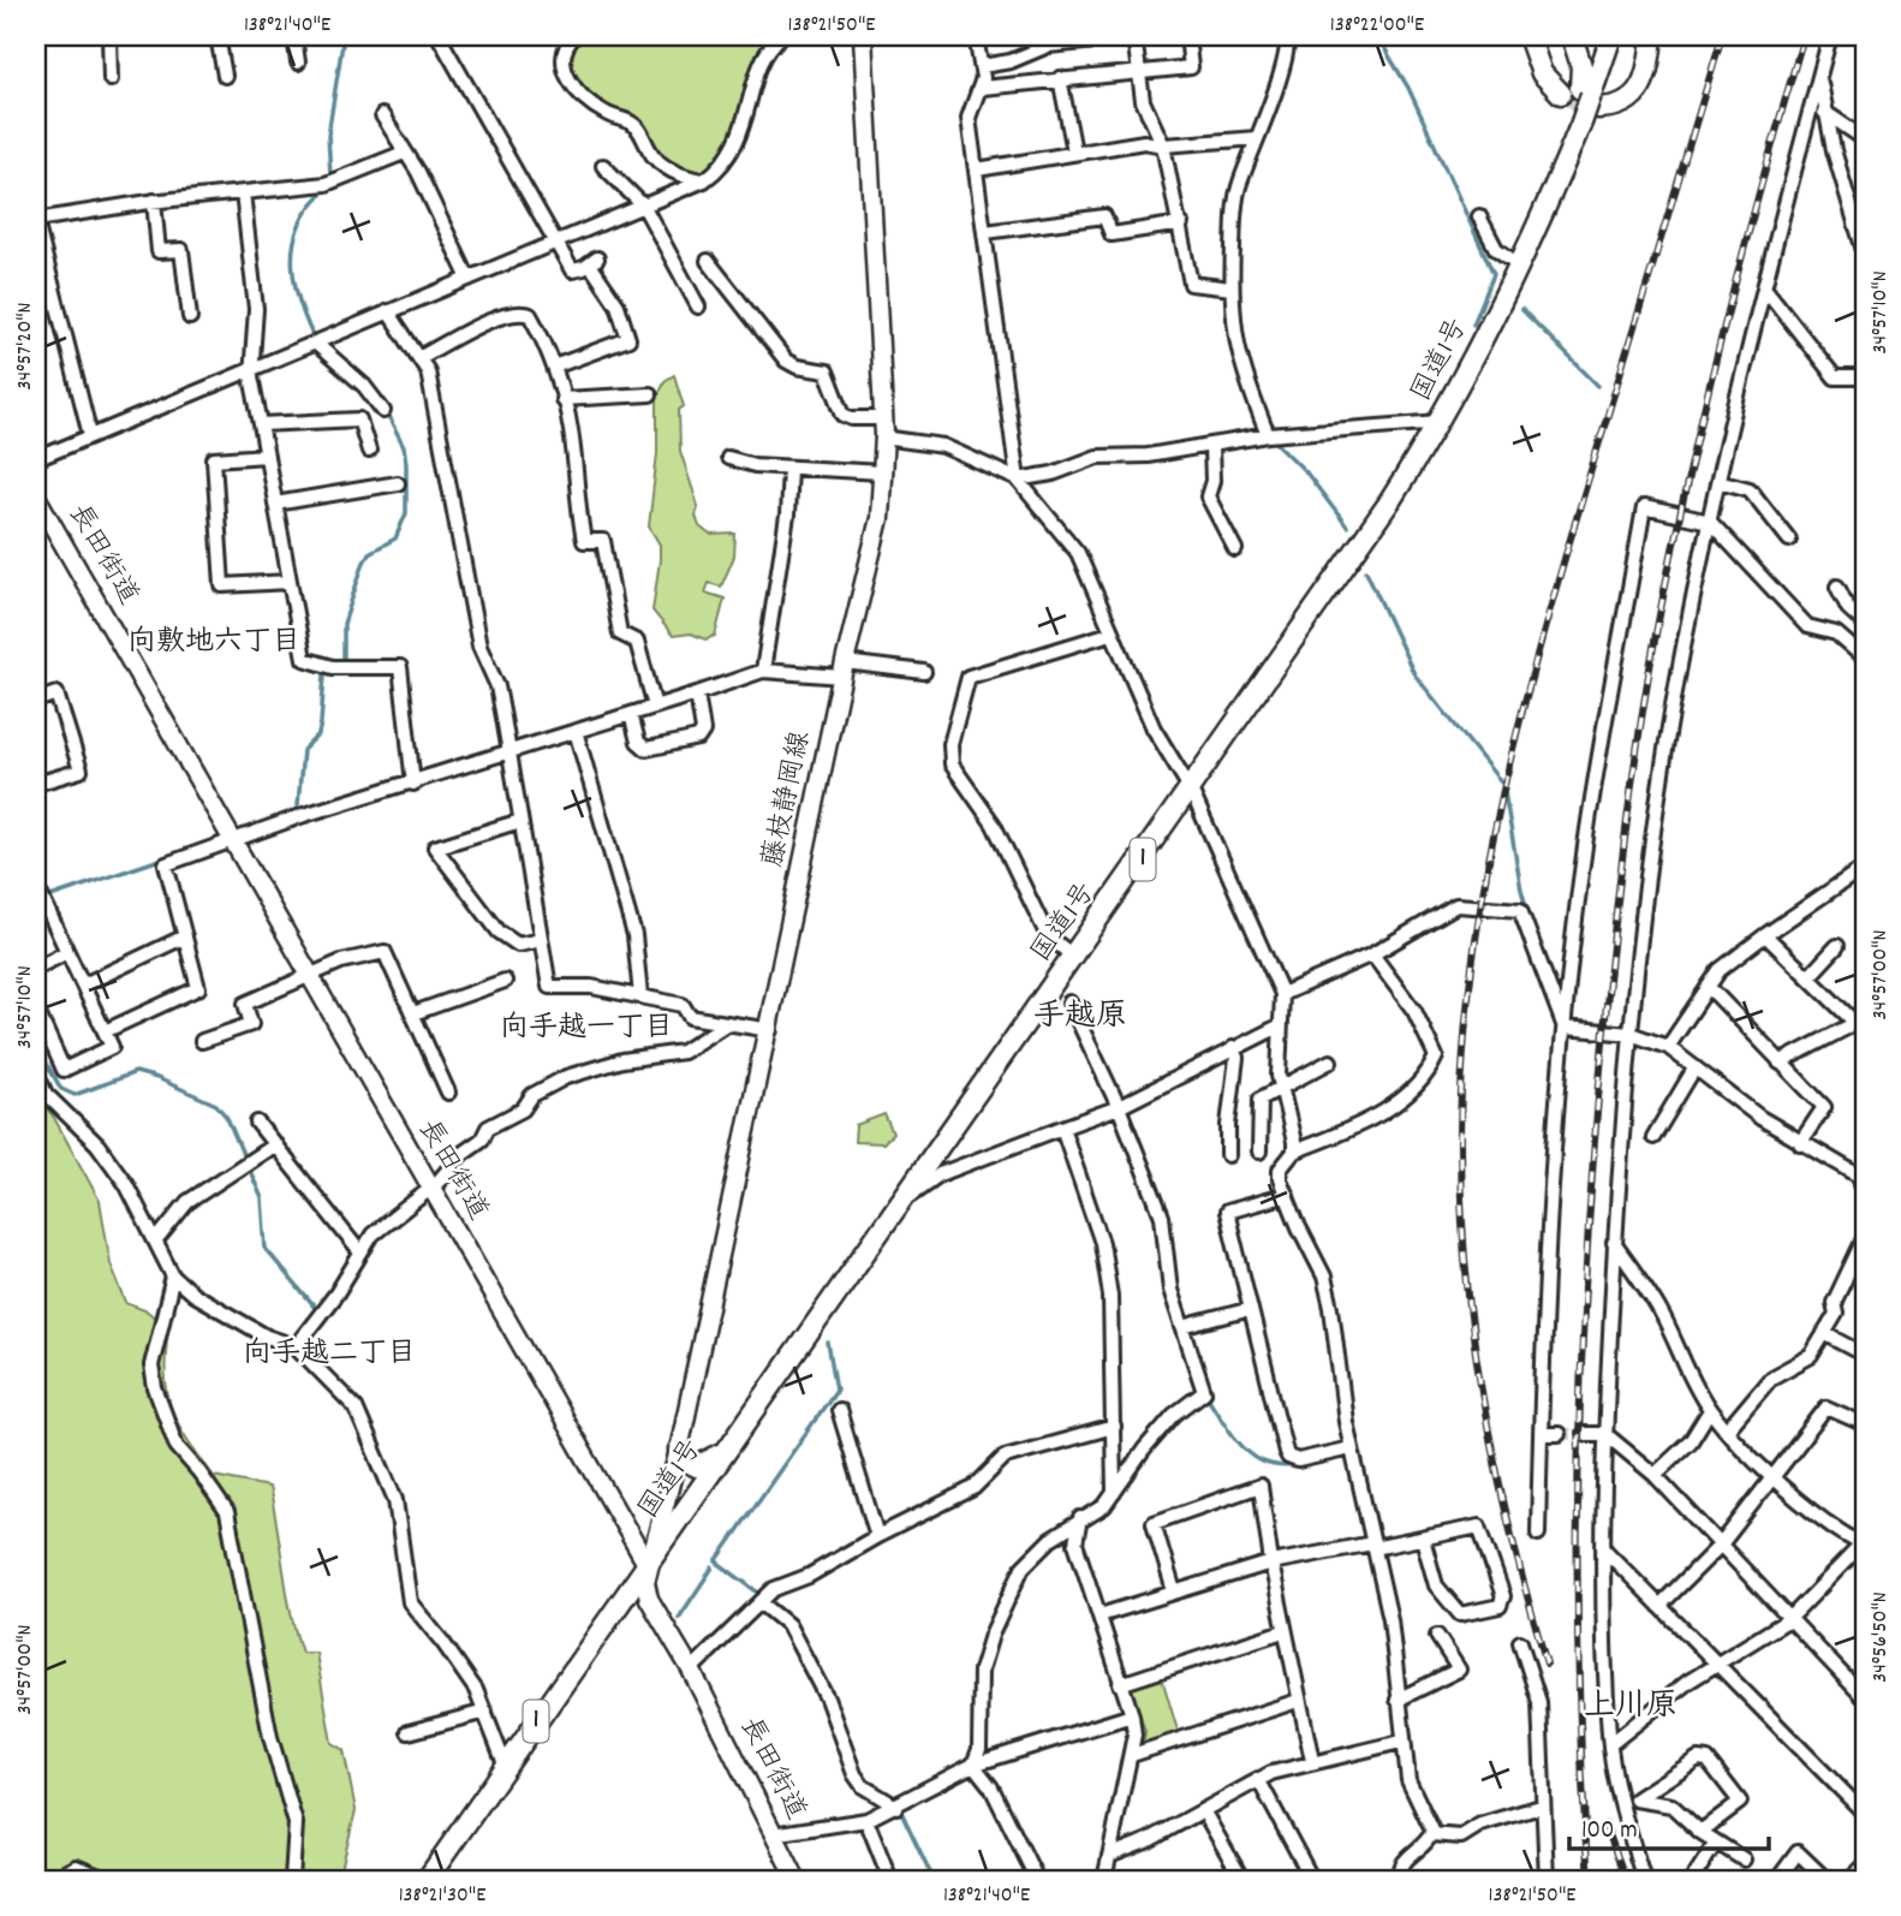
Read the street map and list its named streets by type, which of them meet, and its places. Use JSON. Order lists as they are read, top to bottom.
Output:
{
  "streets": {
    "highway": ["国道1号", "1"],
    "main road": ["長田街道", "藤枝静岡線"]
  },
  "crossings": [
    ["国道1号", "長田街道"],
    ["国道1号", "藤枝静岡線"],
    ["長田街道", "藤枝静岡線"]
  ],
  "districts": [
    "向敷地六丁目",
    "手越原",
    "向手越一丁目",
    "向手越二丁目",
    "上川原"
  ],
  "scale_bar": "100 m",
  "coordinates": [
    "138°21'40\"E",
    "138°21'50\"E",
    "138°22'00\"E",
    "34°57'10\"N",
    "34°57'20\"N",
    "34°57'00\"N",
    "34°56'50\"N",
    "138°21'30\"E"
  ]
}
